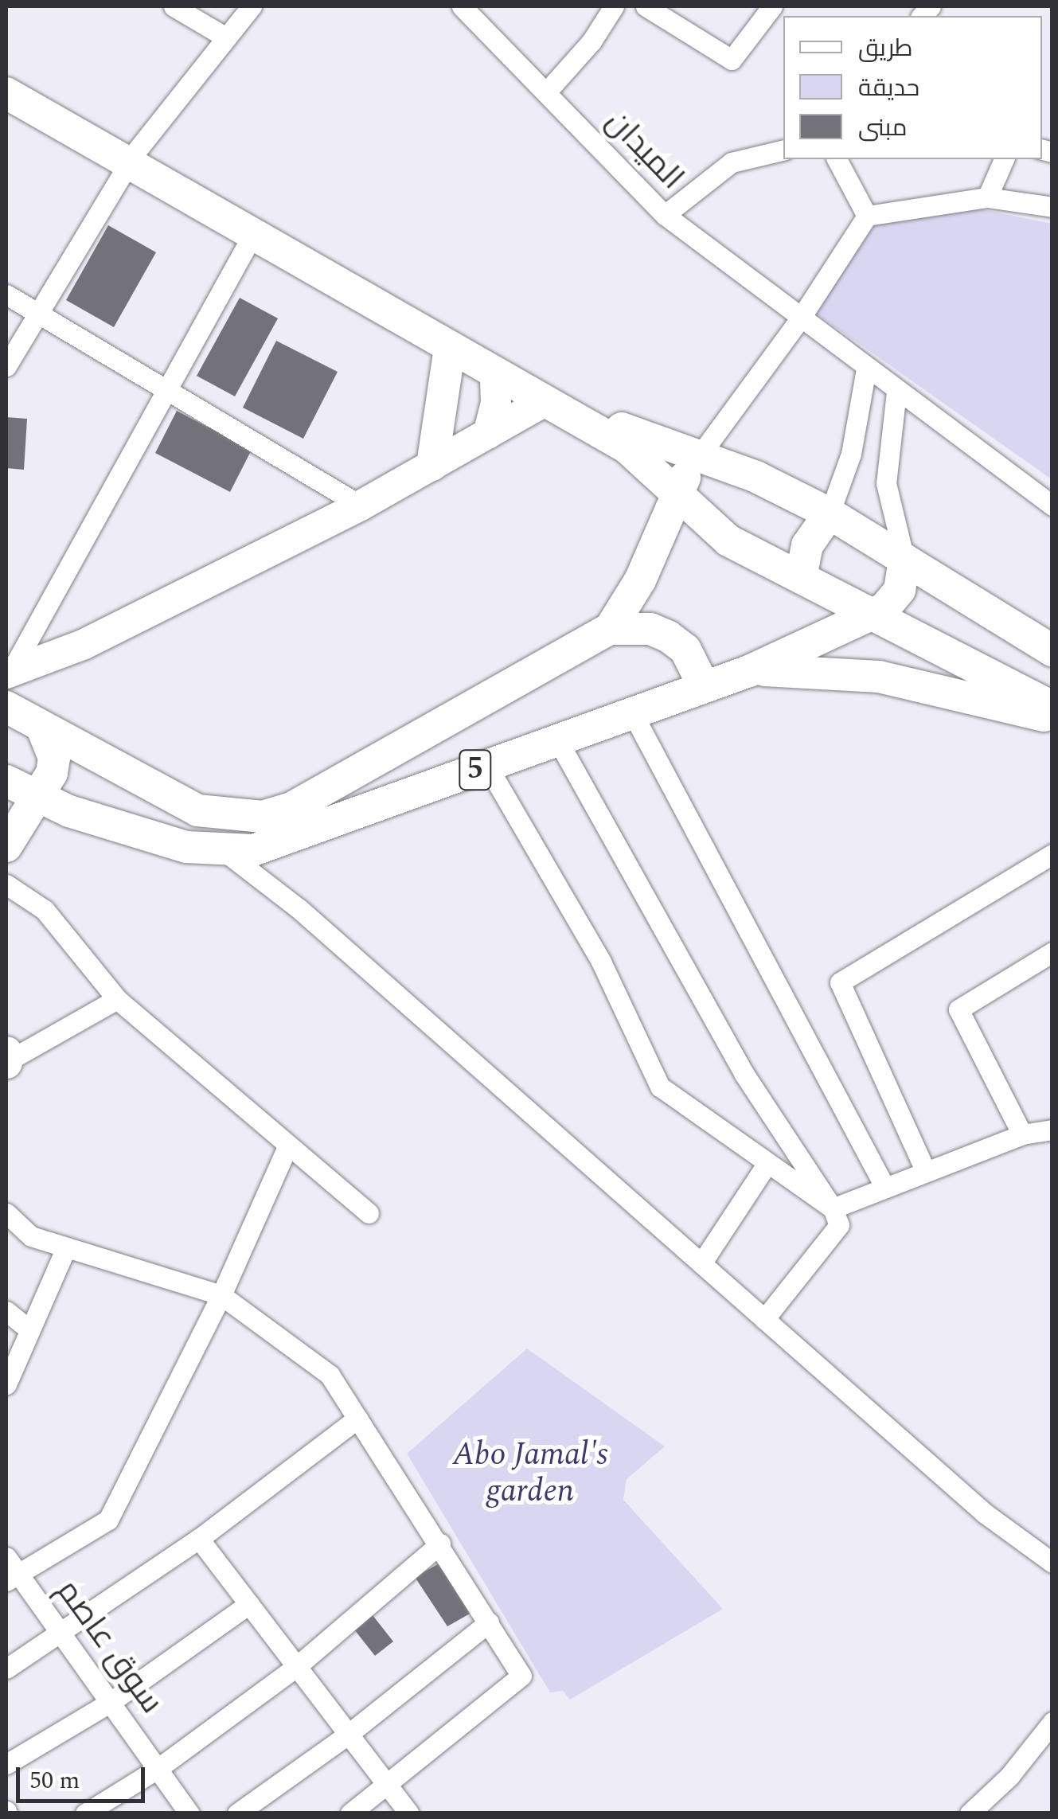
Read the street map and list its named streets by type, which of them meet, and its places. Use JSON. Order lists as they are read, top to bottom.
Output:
{
  "streets": {
    "main road": ["5"],
    "street": ["الميدان", "سوق عاصم"]
  },
  "parks": ["Abo Jamal's garden"],
  "legend": ["طريق", "حديقة", "مبنى"],
  "scale_bar": "50 m"
}
